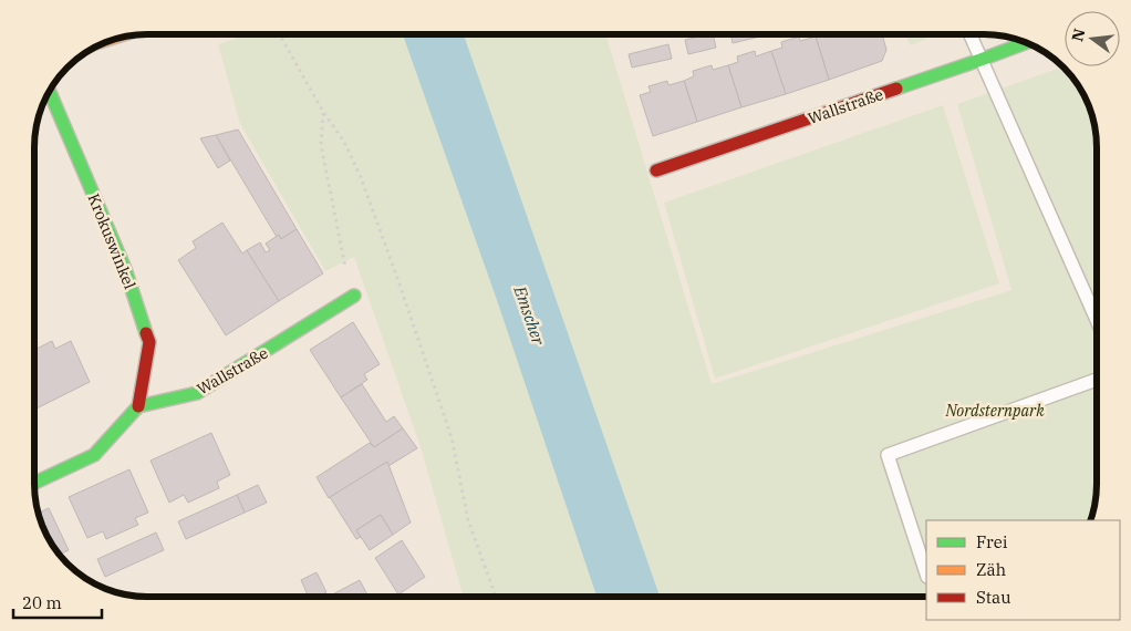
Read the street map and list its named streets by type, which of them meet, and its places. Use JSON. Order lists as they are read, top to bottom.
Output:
{
  "streets": {
    "street": ["Wallstraße", "Krokuswinkel"]
  },
  "crossings": [
    ["Wallstraße", "Krokuswinkel"]
  ],
  "water": ["Emscher"],
  "parks": ["Nordsternpark"],
  "legend": ["Frei", "Zäh", "Stau"],
  "scale_bar": "20 m",
  "north": "left"
}
